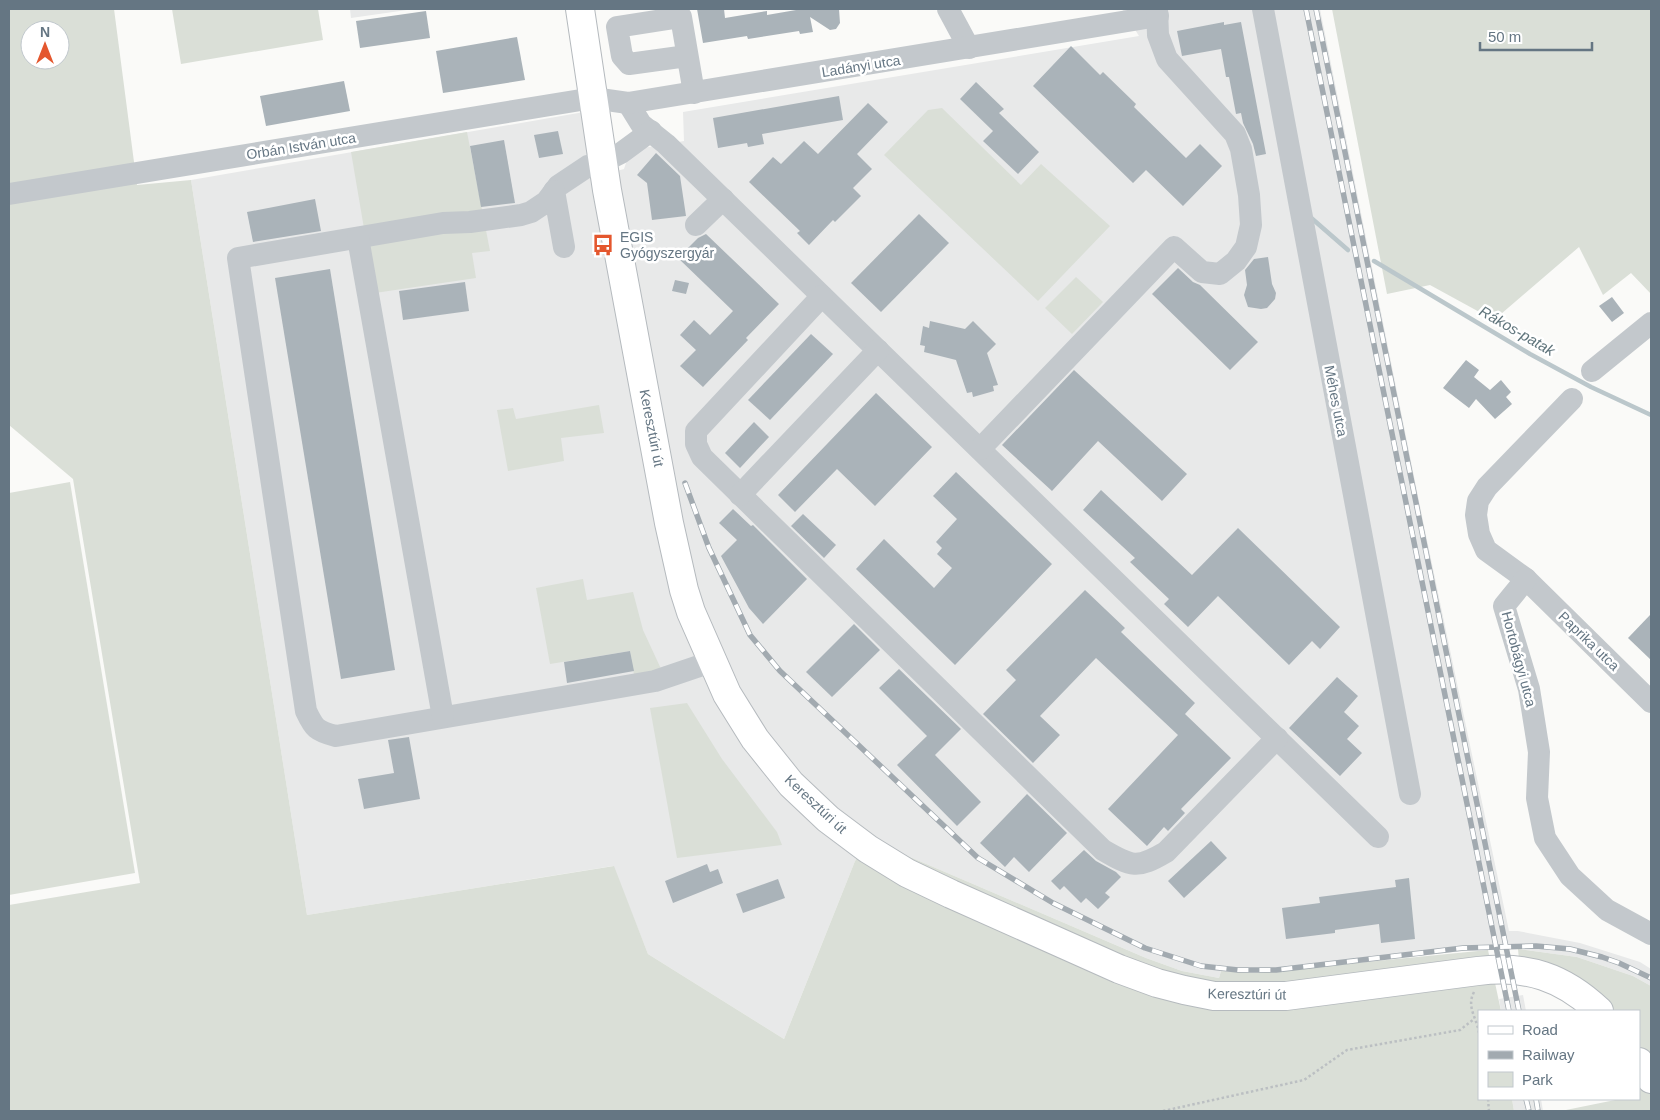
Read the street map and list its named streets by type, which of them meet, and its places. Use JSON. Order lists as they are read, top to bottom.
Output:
{
  "streets": {
    "main road": ["Keresztúri út"],
    "street": [
      "Ladányi utca",
      "Orbán István utca",
      "Méhes utca",
      "Paprika utca",
      "Hortobágyi utca"
    ]
  },
  "crossings": [
    ["Ladányi utca", "Orbán István utca"],
    ["Ladányi utca", "Keresztúri út"],
    ["Orbán István utca", "Keresztúri út"],
    ["Paprika utca", "Hortobágyi utca"]
  ],
  "water": ["Rákos-patak"],
  "places": {
    "bus stop": ["EGIS Gyógyszergyár"]
  },
  "legend": ["Road", "Railway", "Park"],
  "scale_bar": "50 m",
  "north": "top"
}
